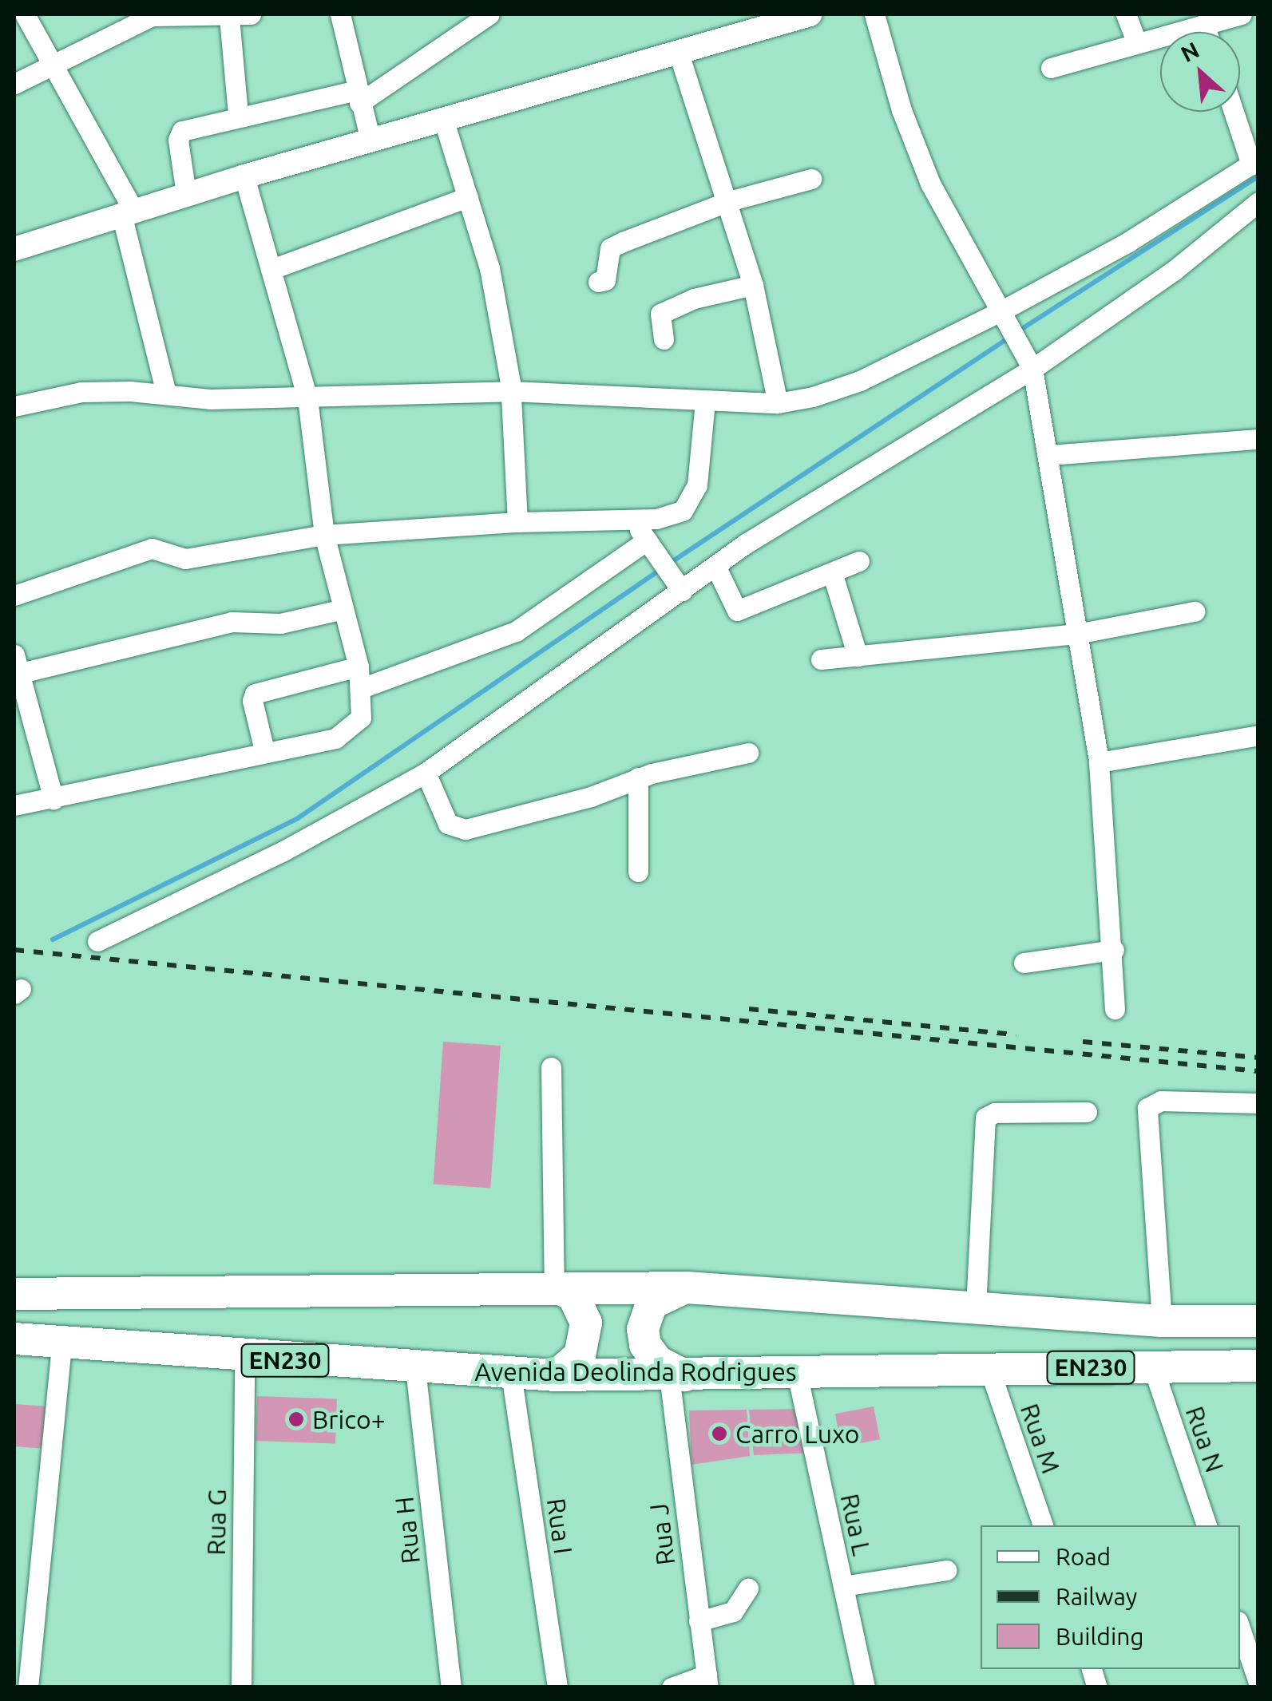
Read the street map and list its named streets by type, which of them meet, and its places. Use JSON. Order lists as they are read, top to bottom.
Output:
{
  "streets": {
    "highway": ["EN230", "Avenida Deolinda Rodrigues"],
    "street": [
      "Rua M",
      "Rua N",
      "Rua G",
      "Rua L",
      "Rua I",
      "Rua H",
      "Rua J"
    ]
  },
  "crossings": [
    ["Avenida Deolinda Rodrigues", "Rua M"],
    ["Avenida Deolinda Rodrigues", "Rua N"],
    ["Avenida Deolinda Rodrigues", "Rua G"],
    ["Avenida Deolinda Rodrigues", "Rua L"],
    ["Avenida Deolinda Rodrigues", "Rua I"],
    ["Avenida Deolinda Rodrigues", "Rua H"],
    ["Avenida Deolinda Rodrigues", "Rua J"]
  ],
  "places": ["Brico+", "Carro Luxo"],
  "legend": ["Road", "Railway", "Building"],
  "north": "top left"
}
